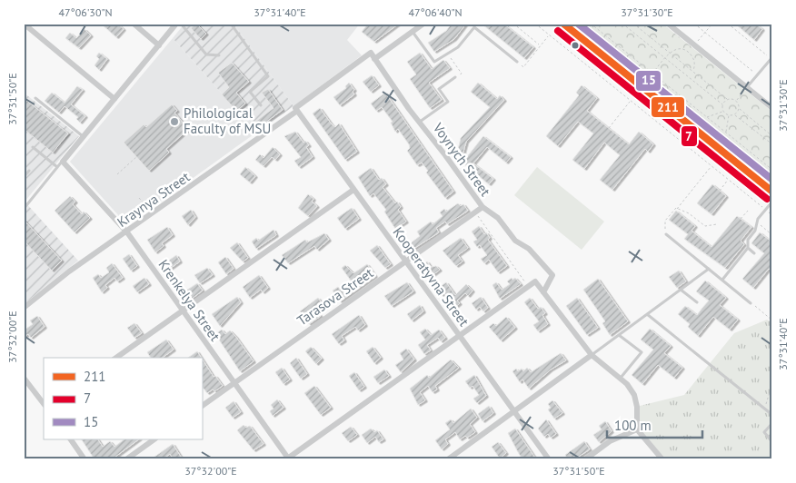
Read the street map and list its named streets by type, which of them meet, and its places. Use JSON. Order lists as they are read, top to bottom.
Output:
{
  "streets": {
    "street": [
      "Voynych Street",
      "Kraynya Street",
      "Kooperatyvna Street",
      "Tarasova Street",
      "Krenkelya Street"
    ]
  },
  "crossings": [
    ["Voynych Street", "Kraynya Street"],
    ["Voynych Street", "Tarasova Street"],
    ["Kraynya Street", "Kooperatyvna Street"],
    ["Kraynya Street", "Krenkelya Street"],
    ["Kooperatyvna Street", "Tarasova Street"],
    ["Tarasova Street", "Krenkelya Street"]
  ],
  "places": ["Philological Faculty of MSU"],
  "lines": ["transit line 211", "transit line 15", "transit line 7"],
  "legend": ["211", "7", "15"],
  "scale_bar": "100 m",
  "coordinates": [
    "47°06'30\"N",
    "37°31'40\"E",
    "47°06'40\"N",
    "37°31'30\"E",
    "37°31'50\"E",
    "37°32'00\"E"
  ]
}
